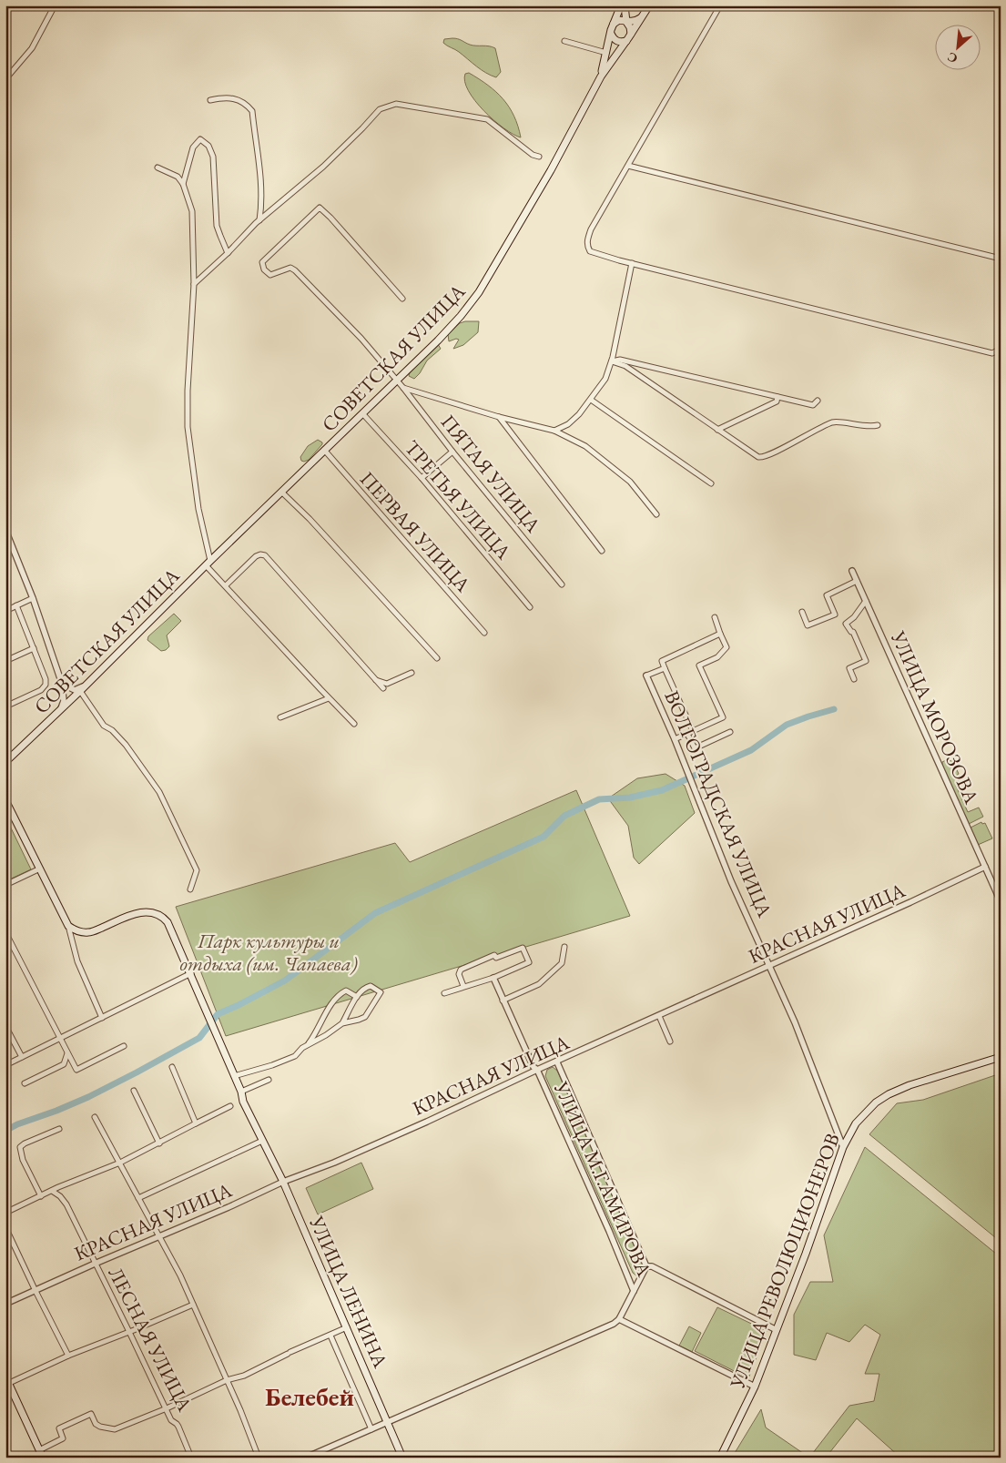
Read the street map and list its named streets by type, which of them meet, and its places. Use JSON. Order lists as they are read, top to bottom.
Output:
{
  "streets": {
    "main road": ["СОВЕТСКАЯ УЛИЦА", "УЛИЦА РЕВОЛЮЦИОНЕРОВ", "УЛИЦА ЛЕНИНА"],
    "street": [
      "ПЯТАЯ УЛИЦА",
      "ТРЕТЬЯ УЛИЦА",
      "ПЕРВАЯ УЛИЦА",
      "УЛИЦА МОРОЗОВА",
      "ВОЛГОГРАДСКАЯ УЛИЦА",
      "КРАСНАЯ УЛИЦА",
      "УЛИЦА М.Г.АМИРОВА",
      "ЛЕСНАЯ УЛИЦА"
    ]
  },
  "crossings": [
    ["СОВЕТСКАЯ УЛИЦА", "ПЯТАЯ УЛИЦА"],
    ["СОВЕТСКАЯ УЛИЦА", "ТРЕТЬЯ УЛИЦА"],
    ["СОВЕТСКАЯ УЛИЦА", "ПЕРВАЯ УЛИЦА"],
    ["УЛИЦА МОРОЗОВА", "КРАСНАЯ УЛИЦА"],
    ["ВОЛГОГРАДСКАЯ УЛИЦА", "КРАСНАЯ УЛИЦА"],
    ["ВОЛГОГРАДСКАЯ УЛИЦА", "УЛИЦА РЕВОЛЮЦИОНЕРОВ"],
    ["КРАСНАЯ УЛИЦА", "УЛИЦА М.Г.АМИРОВА"],
    ["КРАСНАЯ УЛИЦА", "УЛИЦА ЛЕНИНА"],
    ["КРАСНАЯ УЛИЦА", "ЛЕСНАЯ УЛИЦА"]
  ],
  "districts": ["Белебей"],
  "parks": ["Парк культуры и отдыха (им. Чапаева)"],
  "north": "bottom left"
}
